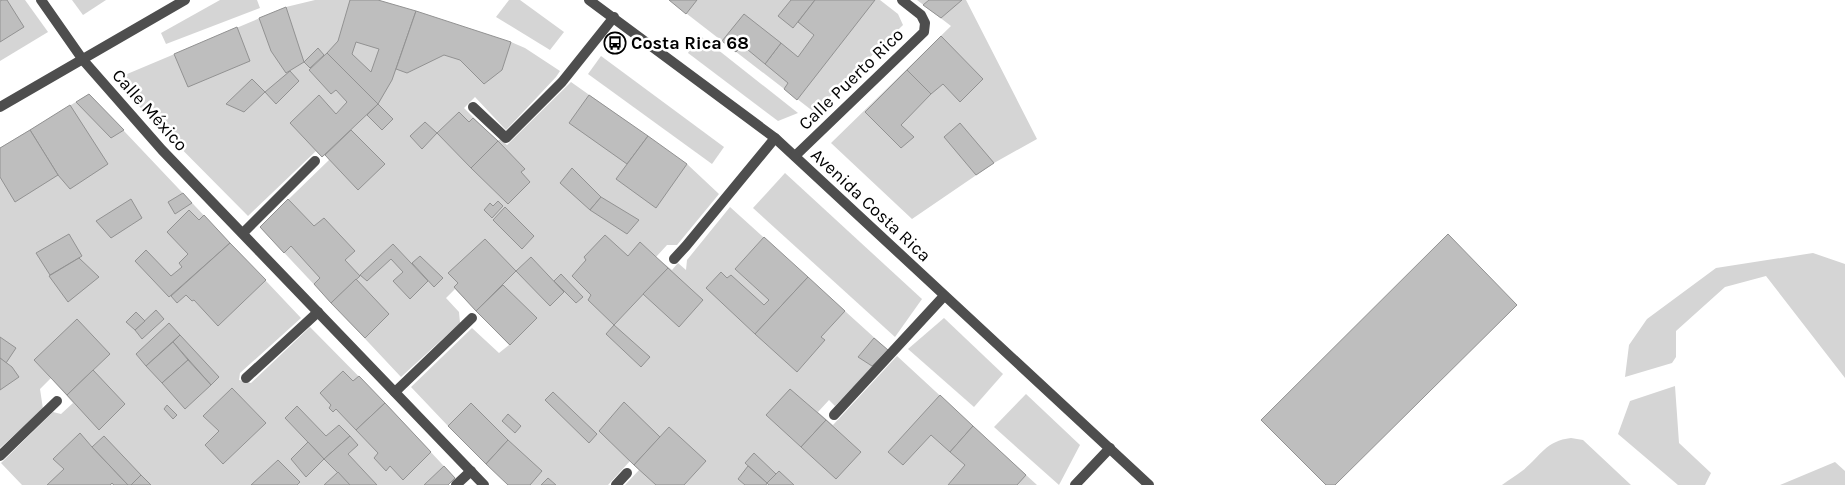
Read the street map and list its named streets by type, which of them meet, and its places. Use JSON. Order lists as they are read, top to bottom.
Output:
{
  "streets": {
    "street": ["Calle Puerto Rico", "Calle México", "Avenida Costa Rica"]
  },
  "crossings": [
    ["Calle Puerto Rico", "Avenida Costa Rica"]
  ],
  "places": {
    "bus stop": ["Costa Rica 68"]
  }
}
